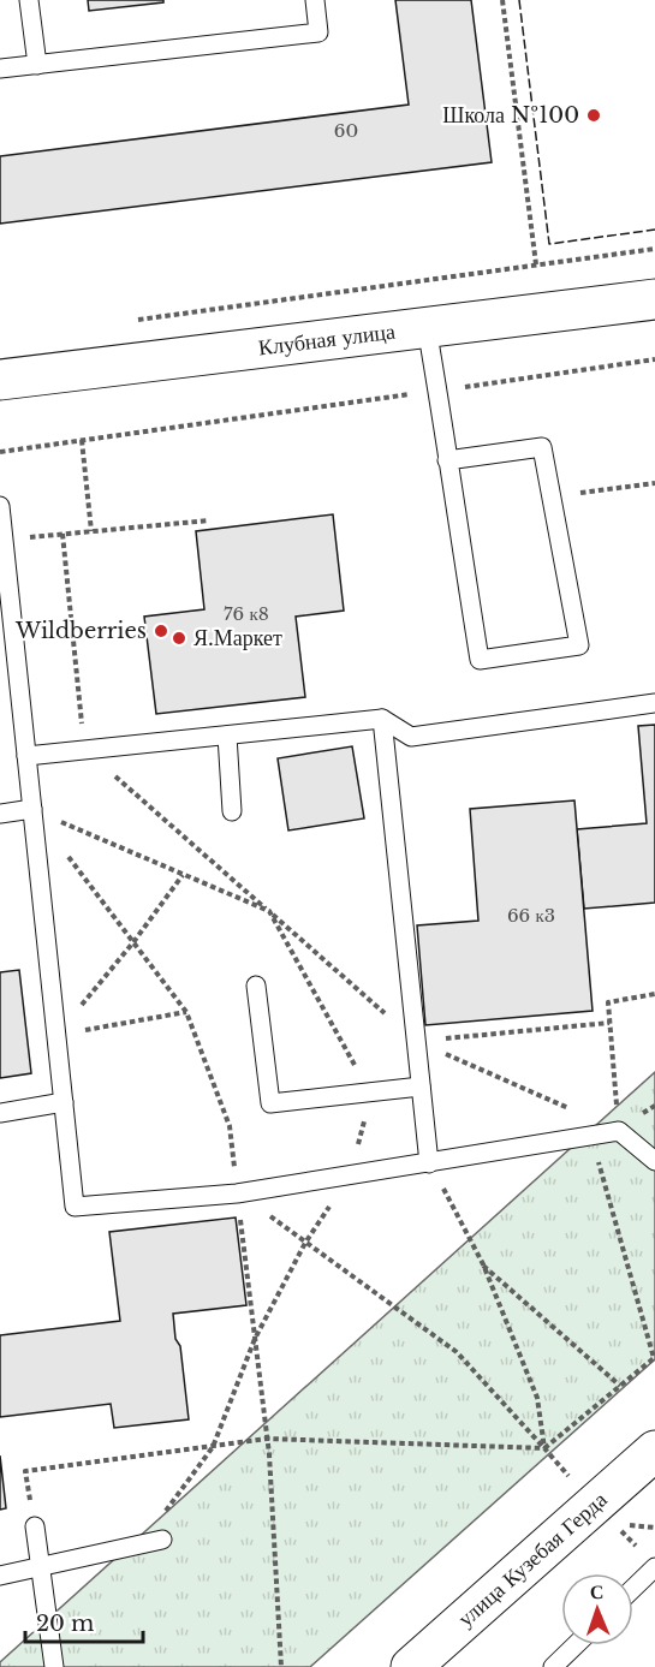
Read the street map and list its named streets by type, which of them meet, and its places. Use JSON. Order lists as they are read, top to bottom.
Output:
{
  "streets": {
    "main road": ["Клубная улица", "улица Кузебая Герда"]
  },
  "places": ["Школа №100", "Wildberries", "Я.Маркет"],
  "house_numbers": ["60", "76 к8", "66 к3"],
  "scale_bar": "20 m",
  "north": "top"
}
